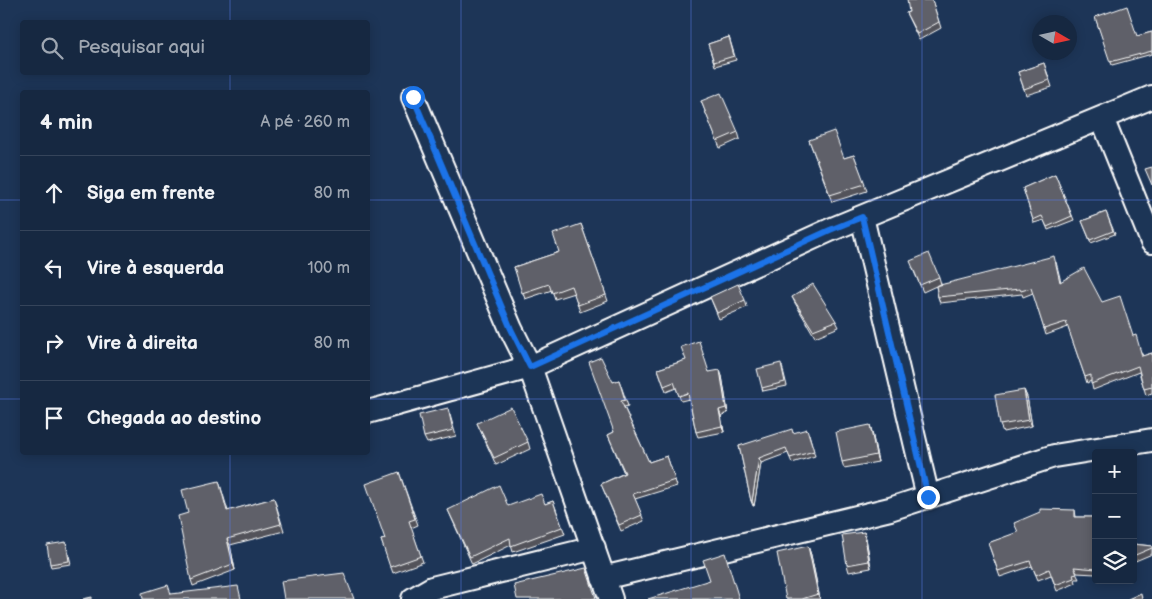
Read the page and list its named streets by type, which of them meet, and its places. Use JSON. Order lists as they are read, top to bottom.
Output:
{
  "north": "right",
  "page": {
    "search": "Pesquisar aqui",
    "heading": ["4 min", "A pé · 260 m"],
    "list": [
      ["Siga em frente", "80 m"],
      ["Vire à esquerda", "100 m"],
      ["Vire à direita", "80 m"],
      "Chegada ao destino"
    ],
    "map_buttons": ["+", "−"]
  }
}
